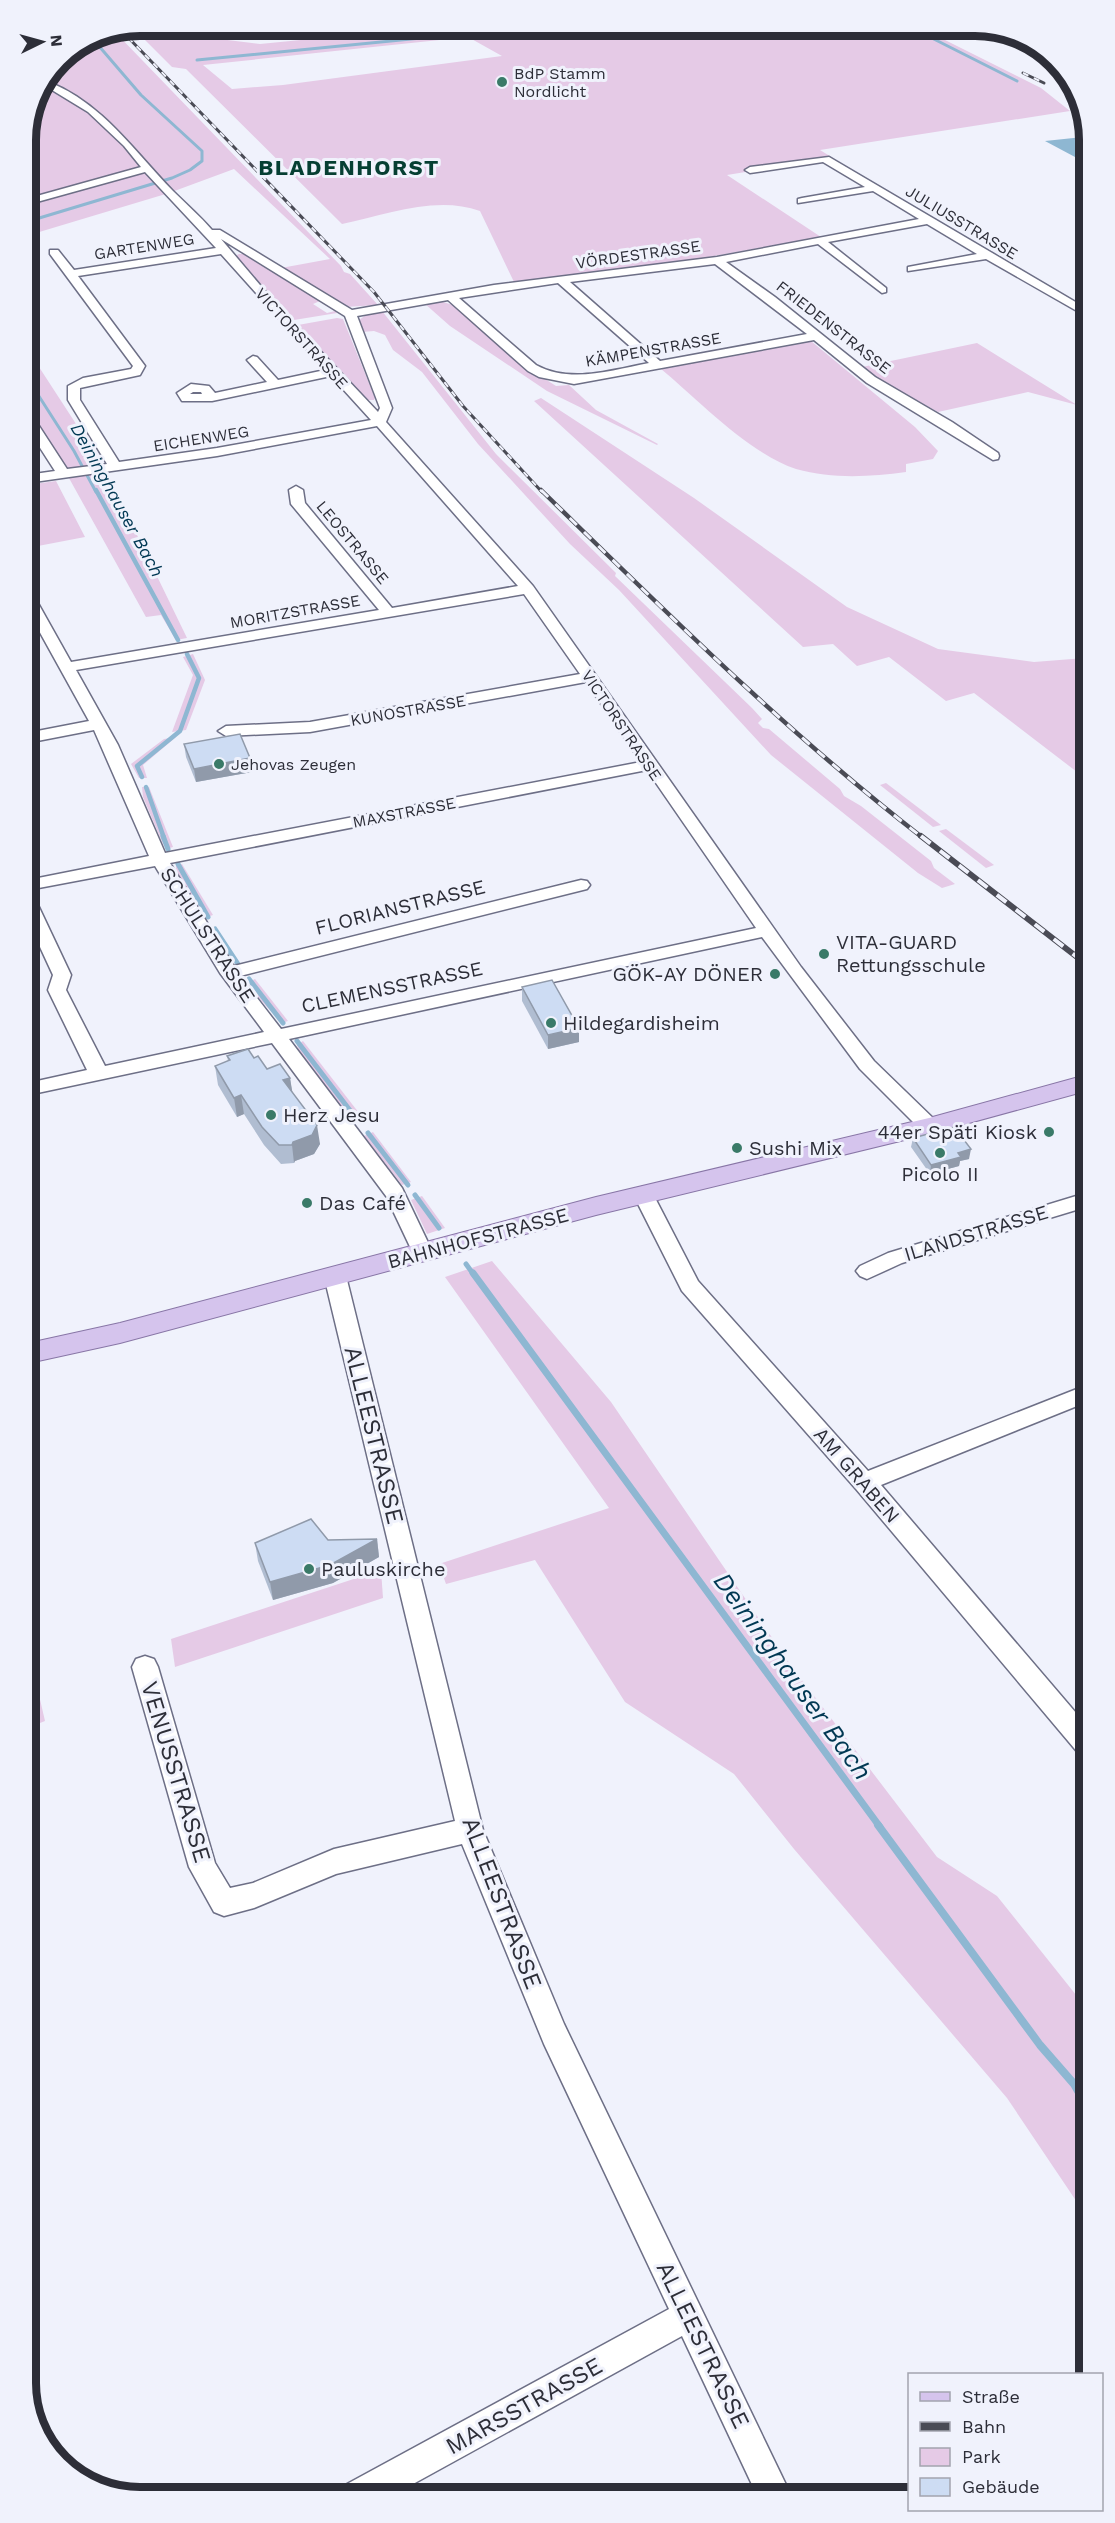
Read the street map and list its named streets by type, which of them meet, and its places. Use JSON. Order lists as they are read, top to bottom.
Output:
{
  "streets": {
    "main road": ["BAHNHOFSTRASSE"],
    "street": [
      "JULIUSSTRASSE",
      "GARTENWEG",
      "VÖRDESTRASSE",
      "FRIEDENSTRASSE",
      "VICTORSTRASSE",
      "KÄMPENSTRASSE",
      "EICHENWEG",
      "LEOSTRASSE",
      "MORITZSTRASSE",
      "KUNOSTRASSE",
      "MAXSTRASSE",
      "FLORIANSTRASSE",
      "SCHULSTRASSE",
      "CLEMENSSTRASSE",
      "ILANDSTRASSE",
      "ALLEESTRASSE",
      "AM GRABEN",
      "VENUSSTRASSE",
      "MARSSTRASSE"
    ]
  },
  "crossings": [
    ["JULIUSSTRASSE", "VÖRDESTRASSE"],
    ["GARTENWEG", "VICTORSTRASSE"],
    ["GARTENWEG", "EICHENWEG"],
    ["VÖRDESTRASSE", "FRIEDENSTRASSE"],
    ["VÖRDESTRASSE", "VICTORSTRASSE"],
    ["VÖRDESTRASSE", "KÄMPENSTRASSE"],
    ["FRIEDENSTRASSE", "KÄMPENSTRASSE"],
    ["VICTORSTRASSE", "EICHENWEG"],
    ["VICTORSTRASSE", "MORITZSTRASSE"],
    ["VICTORSTRASSE", "KUNOSTRASSE"],
    ["VICTORSTRASSE", "MAXSTRASSE"],
    ["VICTORSTRASSE", "CLEMENSSTRASSE"],
    ["VICTORSTRASSE", "BAHNHOFSTRASSE"],
    ["LEOSTRASSE", "MORITZSTRASSE"],
    ["MORITZSTRASSE", "SCHULSTRASSE"],
    ["MAXSTRASSE", "SCHULSTRASSE"],
    ["FLORIANSTRASSE", "SCHULSTRASSE"],
    ["SCHULSTRASSE", "CLEMENSSTRASSE"],
    ["SCHULSTRASSE", "BAHNHOFSTRASSE"],
    ["BAHNHOFSTRASSE", "ALLEESTRASSE"],
    ["BAHNHOFSTRASSE", "AM GRABEN"],
    ["ALLEESTRASSE", "VENUSSTRASSE"],
    ["ALLEESTRASSE", "MARSSTRASSE"]
  ],
  "districts": ["BLADENHORST"],
  "water": ["Deininghauser Bach"],
  "places": [
    "BdP Stamm Nordlicht",
    "Jehovas Zeugen",
    "VITA-GUARD Rettungsschule",
    "GÖK-AY DÖNER",
    "Hildegardisheim",
    "Herz Jesu",
    "44er Späti Kiosk",
    "Sushi Mix",
    "Picolo II",
    "Das Café",
    "Pauluskirche"
  ],
  "legend": [
    "Straße",
    "Bahn",
    "Park",
    "Gebäude"
  ],
  "north": "right"
}
